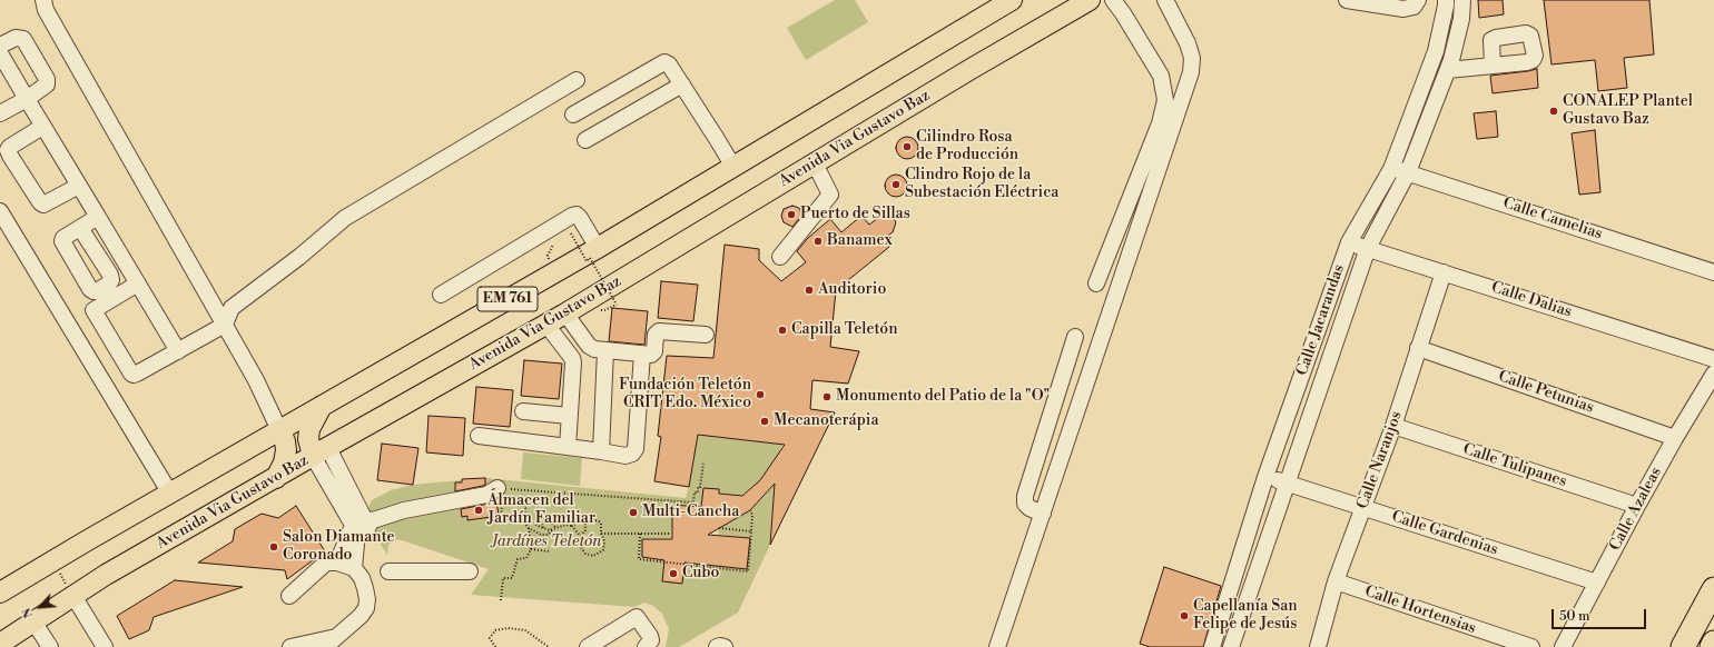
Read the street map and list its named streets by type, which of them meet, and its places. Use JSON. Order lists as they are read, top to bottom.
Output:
{
  "streets": {
    "main road": ["Avenida Via Gustavo Baz", "EM 761"],
    "street": [
      "Calle Camelias",
      "Calle Dalias",
      "Calle Jacarandas",
      "Calle Petunias",
      "Calle Naranjos",
      "Calle Tulipanes",
      "Calle Azaleas",
      "Calle Gardenias",
      "Calle Hortensias"
    ]
  },
  "crossings": [
    ["Calle Camelias", "Calle Jacarandas"],
    ["Calle Dalias", "Calle Jacarandas"],
    ["Calle Dalias", "Calle Naranjos"],
    ["Calle Jacarandas", "Calle Gardenias"],
    ["Calle Petunias", "Calle Naranjos"],
    ["Calle Petunias", "Calle Azaleas"],
    ["Calle Naranjos", "Calle Tulipanes"],
    ["Calle Naranjos", "Calle Gardenias"],
    ["Calle Naranjos", "Calle Hortensias"],
    ["Calle Tulipanes", "Calle Azaleas"],
    ["Calle Azaleas", "Calle Gardenias"]
  ],
  "parks": ["Jardínes Teletón"],
  "places": [
    "CONALEP Plantel Gustavo Baz",
    "Cilindro Rosa de Producción",
    "Clindro Rojo de la Subestación Eléctrica",
    "Puerto de Sillas",
    "Banamex",
    "Auditorio",
    "Capilla Teletón",
    "Fundación Teletón CRIT Edo. México",
    "Monumento del Patio de la \"O\"",
    "Mecanoterápia",
    "Álmacen del Jardín Familiar",
    "Multi-Cancha",
    "Salon Diamante Coronado",
    "Cubo",
    "Capellanía San Felipe de Jesús"
  ],
  "scale_bar": "50 m",
  "north": "bottom left"
}
